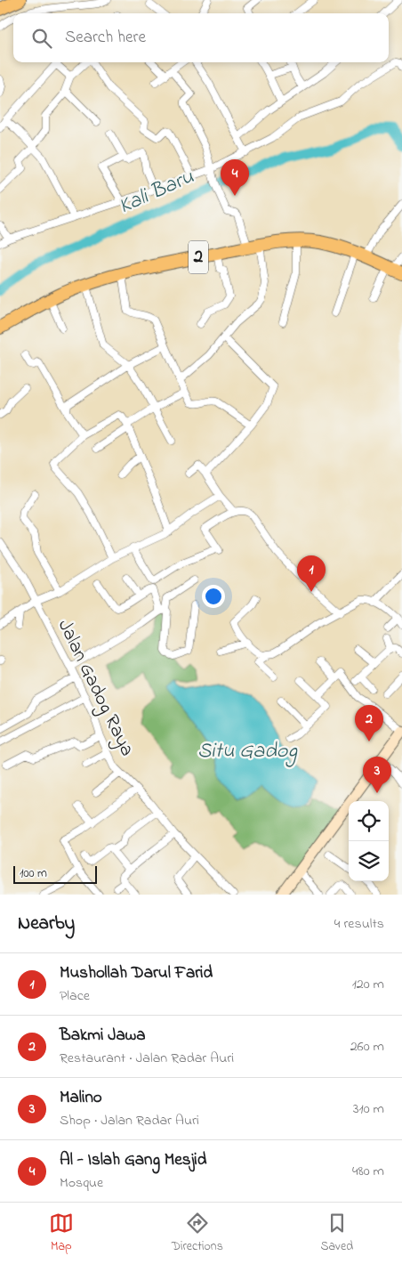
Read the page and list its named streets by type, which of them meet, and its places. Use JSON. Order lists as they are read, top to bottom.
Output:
{
  "streets": {
    "highway": ["2"],
    "street": ["Jalan Gadog Raya"]
  },
  "water": ["Kali Baru", "Situ Gadog"],
  "scale_bar": "100 m",
  "page": {
    "search": "Search here",
    "pins": [
      "4",
      "1",
      "2",
      "3"
    ],
    "scale": "100 m",
    "heading": ["Nearby", "4 results"],
    "list": [
      {
        "mark": "1",
        "name": "Mushollah Darul Farid",
        "note": "Place",
        "value": "120 m"
      },
      {
        "mark": "2",
        "name": "Bakmi Jawa",
        "note": "Restaurant · Jalan Radar Auri",
        "value": "260 m"
      },
      {
        "mark": "3",
        "name": "Malino",
        "note": "Shop · Jalan Radar Auri",
        "value": "310 m"
      },
      {
        "mark": "4",
        "name": "Al - Islah Gang Mesjid",
        "note": "Mosque",
        "value": "480 m"
      }
    ],
    "nav": ["Map", "Directions", "Saved"]
  }
}
